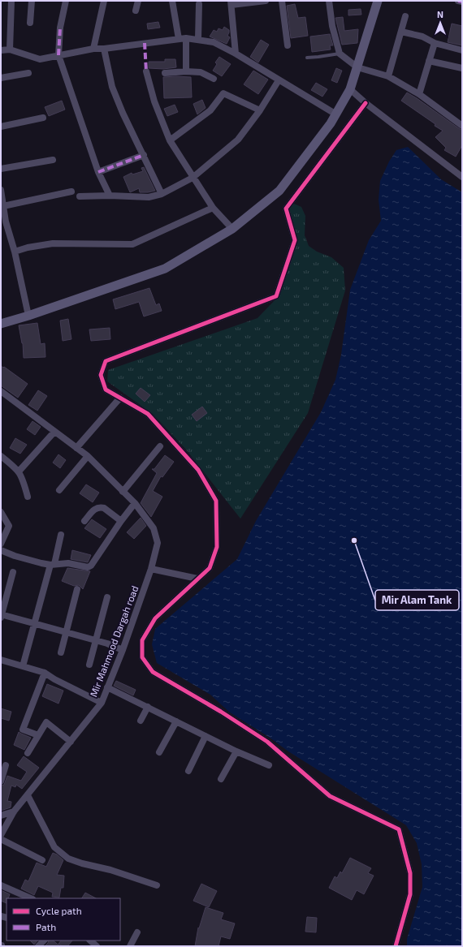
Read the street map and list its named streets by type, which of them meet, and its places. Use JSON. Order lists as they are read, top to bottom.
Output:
{
  "streets": {
    "street": ["Mir Mahmood Dargah road"]
  },
  "places": ["Mir Alam Tank"],
  "legend": ["Cycle path", "Path"],
  "north": "top"
}
